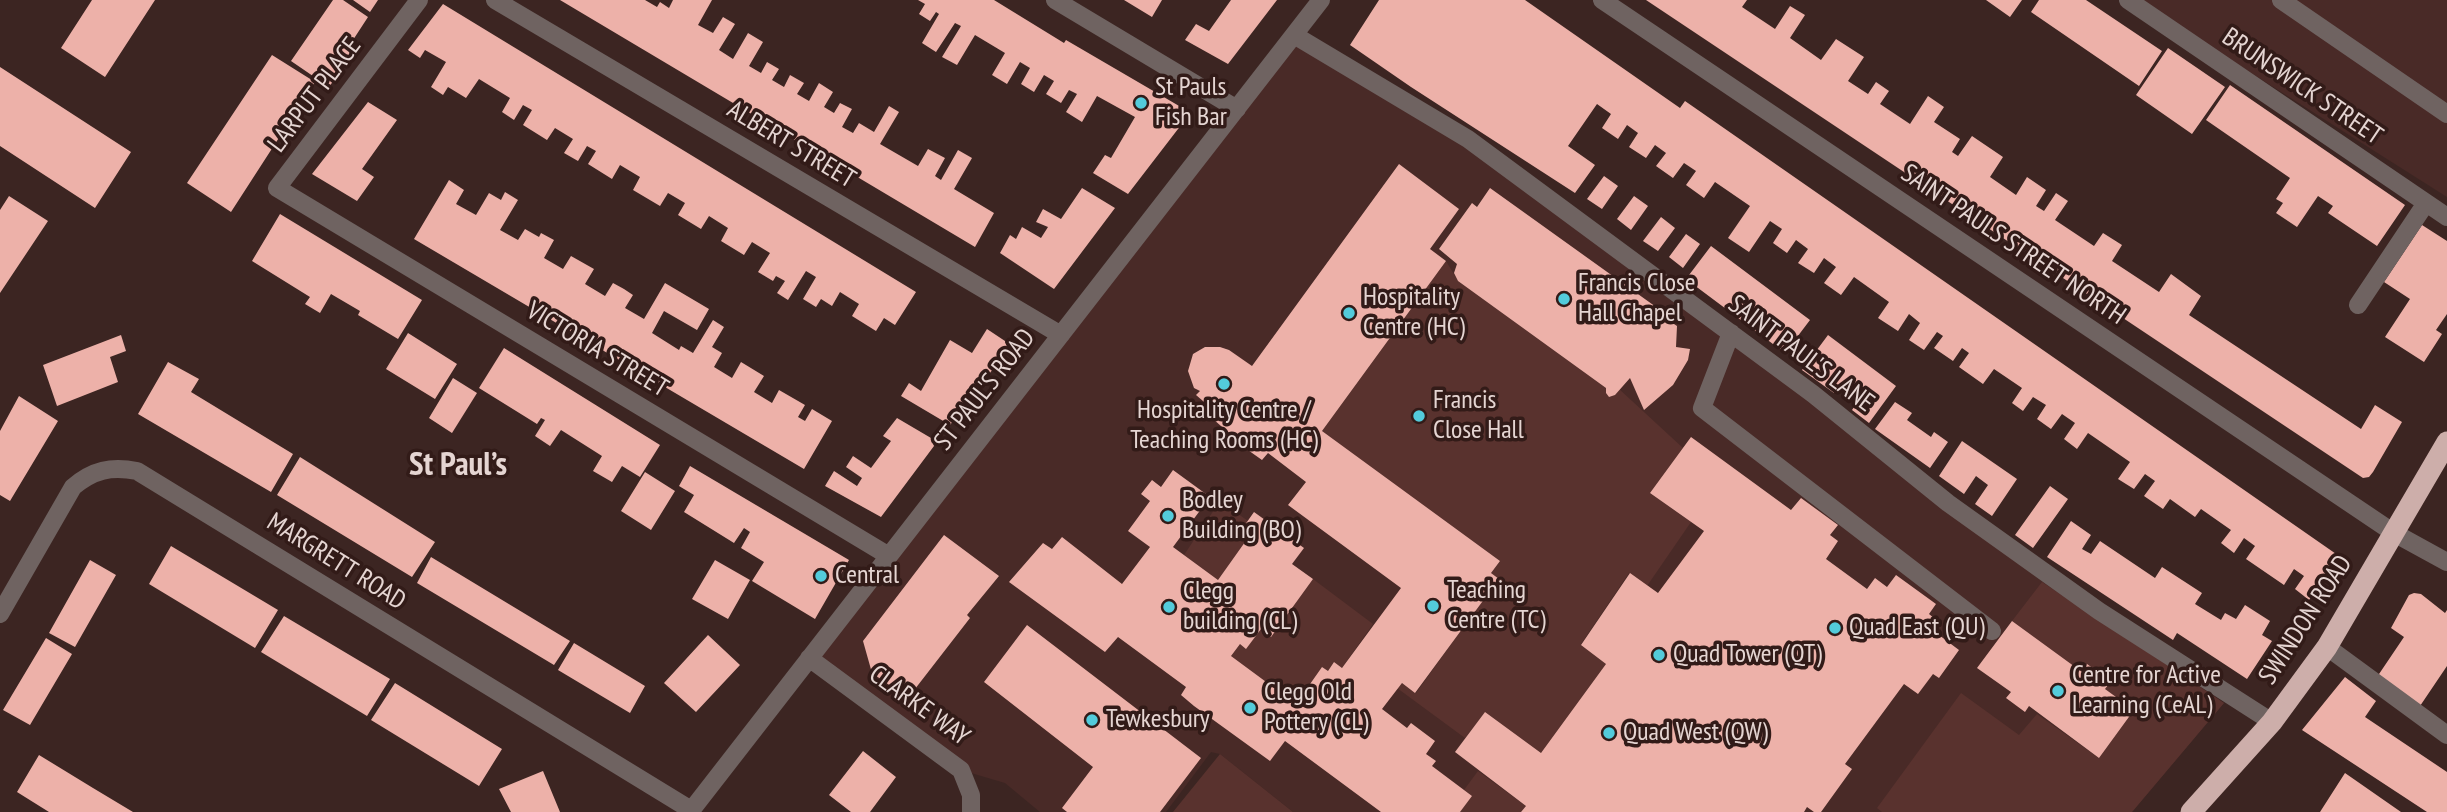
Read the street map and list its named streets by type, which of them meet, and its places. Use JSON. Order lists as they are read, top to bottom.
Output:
{
  "streets": {
    "highway": ["SWINDON ROAD"],
    "street": [
      "BRUNSWICK STREET",
      "LARPUT PLACE",
      "ALBERT STREET",
      "SAINT PAULS STREET NORTH",
      "VICTORIA STREET",
      "SAINT PAUL'S LANE",
      "ST PAUL'S ROAD",
      "MARGRETT ROAD",
      "CLARKE WAY"
    ]
  },
  "crossings": [
    ["LARPUT PLACE", "VICTORIA STREET"],
    ["ALBERT STREET", "ST PAUL'S ROAD"],
    ["SAINT PAULS STREET NORTH", "SWINDON ROAD"],
    ["VICTORIA STREET", "ST PAUL'S ROAD"],
    ["SAINT PAUL'S LANE", "ST PAUL'S ROAD"],
    ["SAINT PAUL'S LANE", "SWINDON ROAD"],
    ["ST PAUL'S ROAD", "MARGRETT ROAD"],
    ["ST PAUL'S ROAD", "CLARKE WAY"]
  ],
  "districts": ["St Paul’s"],
  "places": [
    "St Pauls Fish Bar",
    "Francis Close Hall Chapel",
    "Hospitality Centre (HC)",
    "Hospitality Centre / Teaching Rooms (HC)",
    "Francis Close Hall",
    "Bodley Building (BO)",
    "Central",
    "Teaching Centre (TC)",
    "Clegg building (CL)",
    "Quad East (QU)",
    "Quad Tower (QT)",
    "Centre for Active Learning (CeAL)",
    "Clegg Old Pottery (CL)",
    "Tewkesbury",
    "Quad West (QW)"
  ]
}
